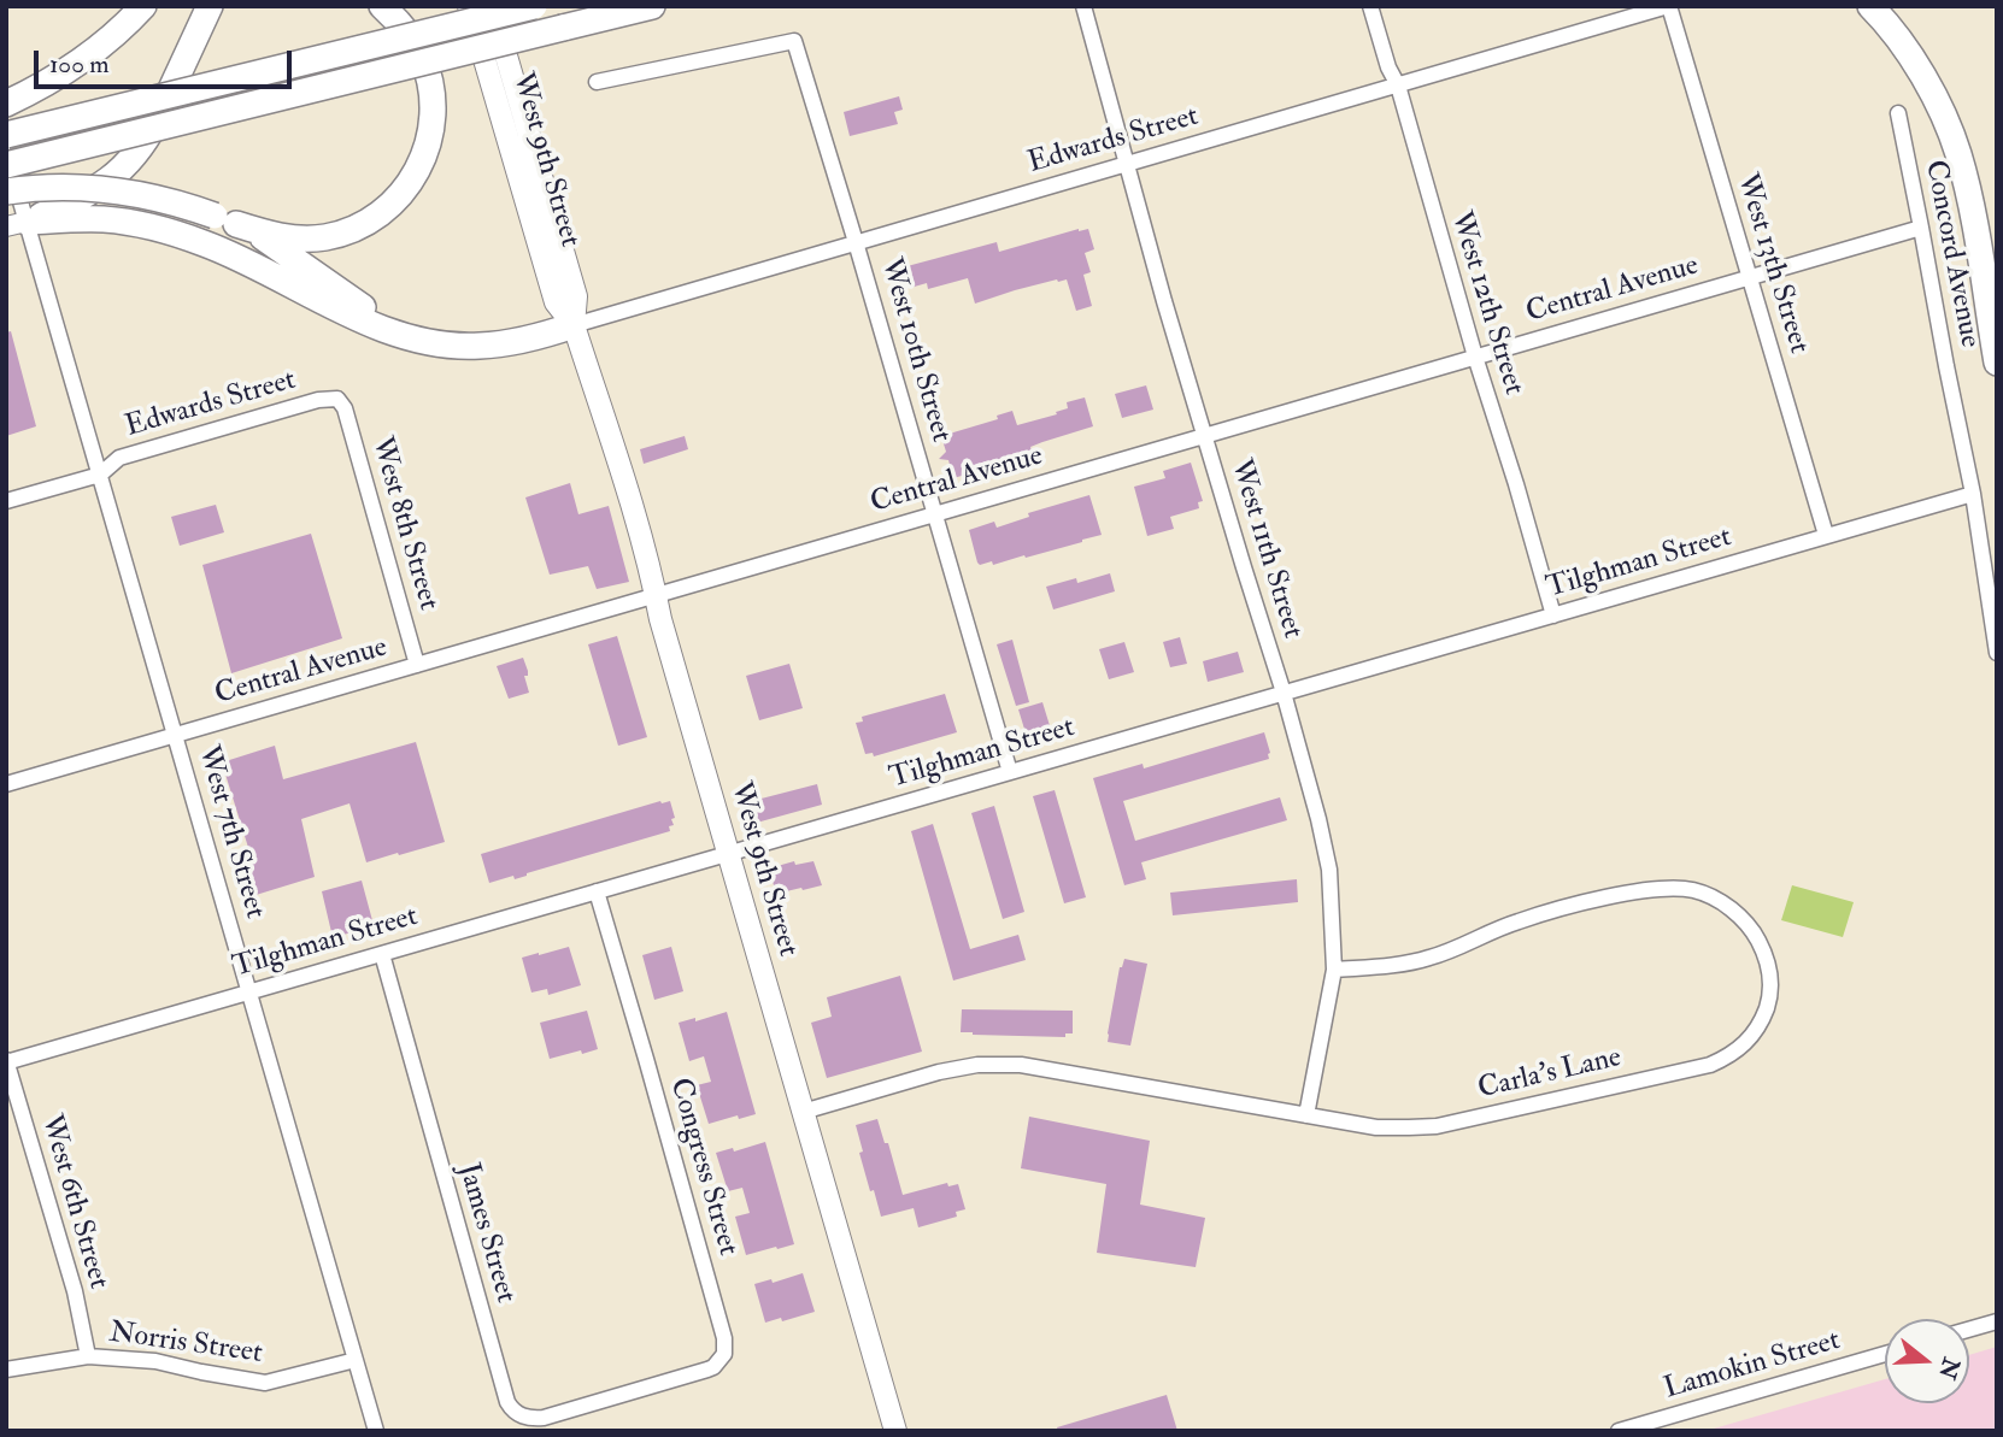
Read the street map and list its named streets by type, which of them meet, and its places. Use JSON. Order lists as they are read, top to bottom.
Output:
{
  "streets": {
    "main road": ["West 9th Street"],
    "street": [
      "Edwards Street",
      "Concord Avenue",
      "West 13th Street",
      "Central Avenue",
      "West 12th Street",
      "West 10th Street",
      "West 8th Street",
      "West 11th Street",
      "Tilghman Street",
      "West 7th Street",
      "Carla's Lane",
      "Congress Street",
      "West 6th Street",
      "James Street",
      "Norris Street",
      "Lamokin Street"
    ]
  },
  "crossings": [
    ["Edwards Street", "West 9th Street"],
    ["Edwards Street", "West 13th Street"],
    ["Edwards Street", "West 12th Street"],
    ["Edwards Street", "West 10th Street"],
    ["Edwards Street", "West 8th Street"],
    ["Edwards Street", "West 11th Street"],
    ["Edwards Street", "West 7th Street"],
    ["West 9th Street", "Central Avenue"],
    ["West 9th Street", "Tilghman Street"],
    ["West 9th Street", "Carla's Lane"],
    ["Concord Avenue", "Central Avenue"],
    ["Concord Avenue", "Tilghman Street"],
    ["West 13th Street", "Central Avenue"],
    ["West 13th Street", "Tilghman Street"],
    ["Central Avenue", "West 12th Street"],
    ["Central Avenue", "West 10th Street"],
    ["Central Avenue", "West 8th Street"],
    ["Central Avenue", "West 11th Street"],
    ["Central Avenue", "West 7th Street"],
    ["West 12th Street", "Tilghman Street"],
    ["West 10th Street", "Tilghman Street"],
    ["West 11th Street", "Tilghman Street"],
    ["West 11th Street", "Carla's Lane"],
    ["Tilghman Street", "West 7th Street"],
    ["Tilghman Street", "Congress Street"],
    ["Tilghman Street", "West 6th Street"],
    ["Tilghman Street", "James Street"],
    ["West 7th Street", "Norris Street"],
    ["Congress Street", "James Street"],
    ["West 6th Street", "Norris Street"]
  ],
  "scale_bar": "100 m",
  "north": "right"
}
